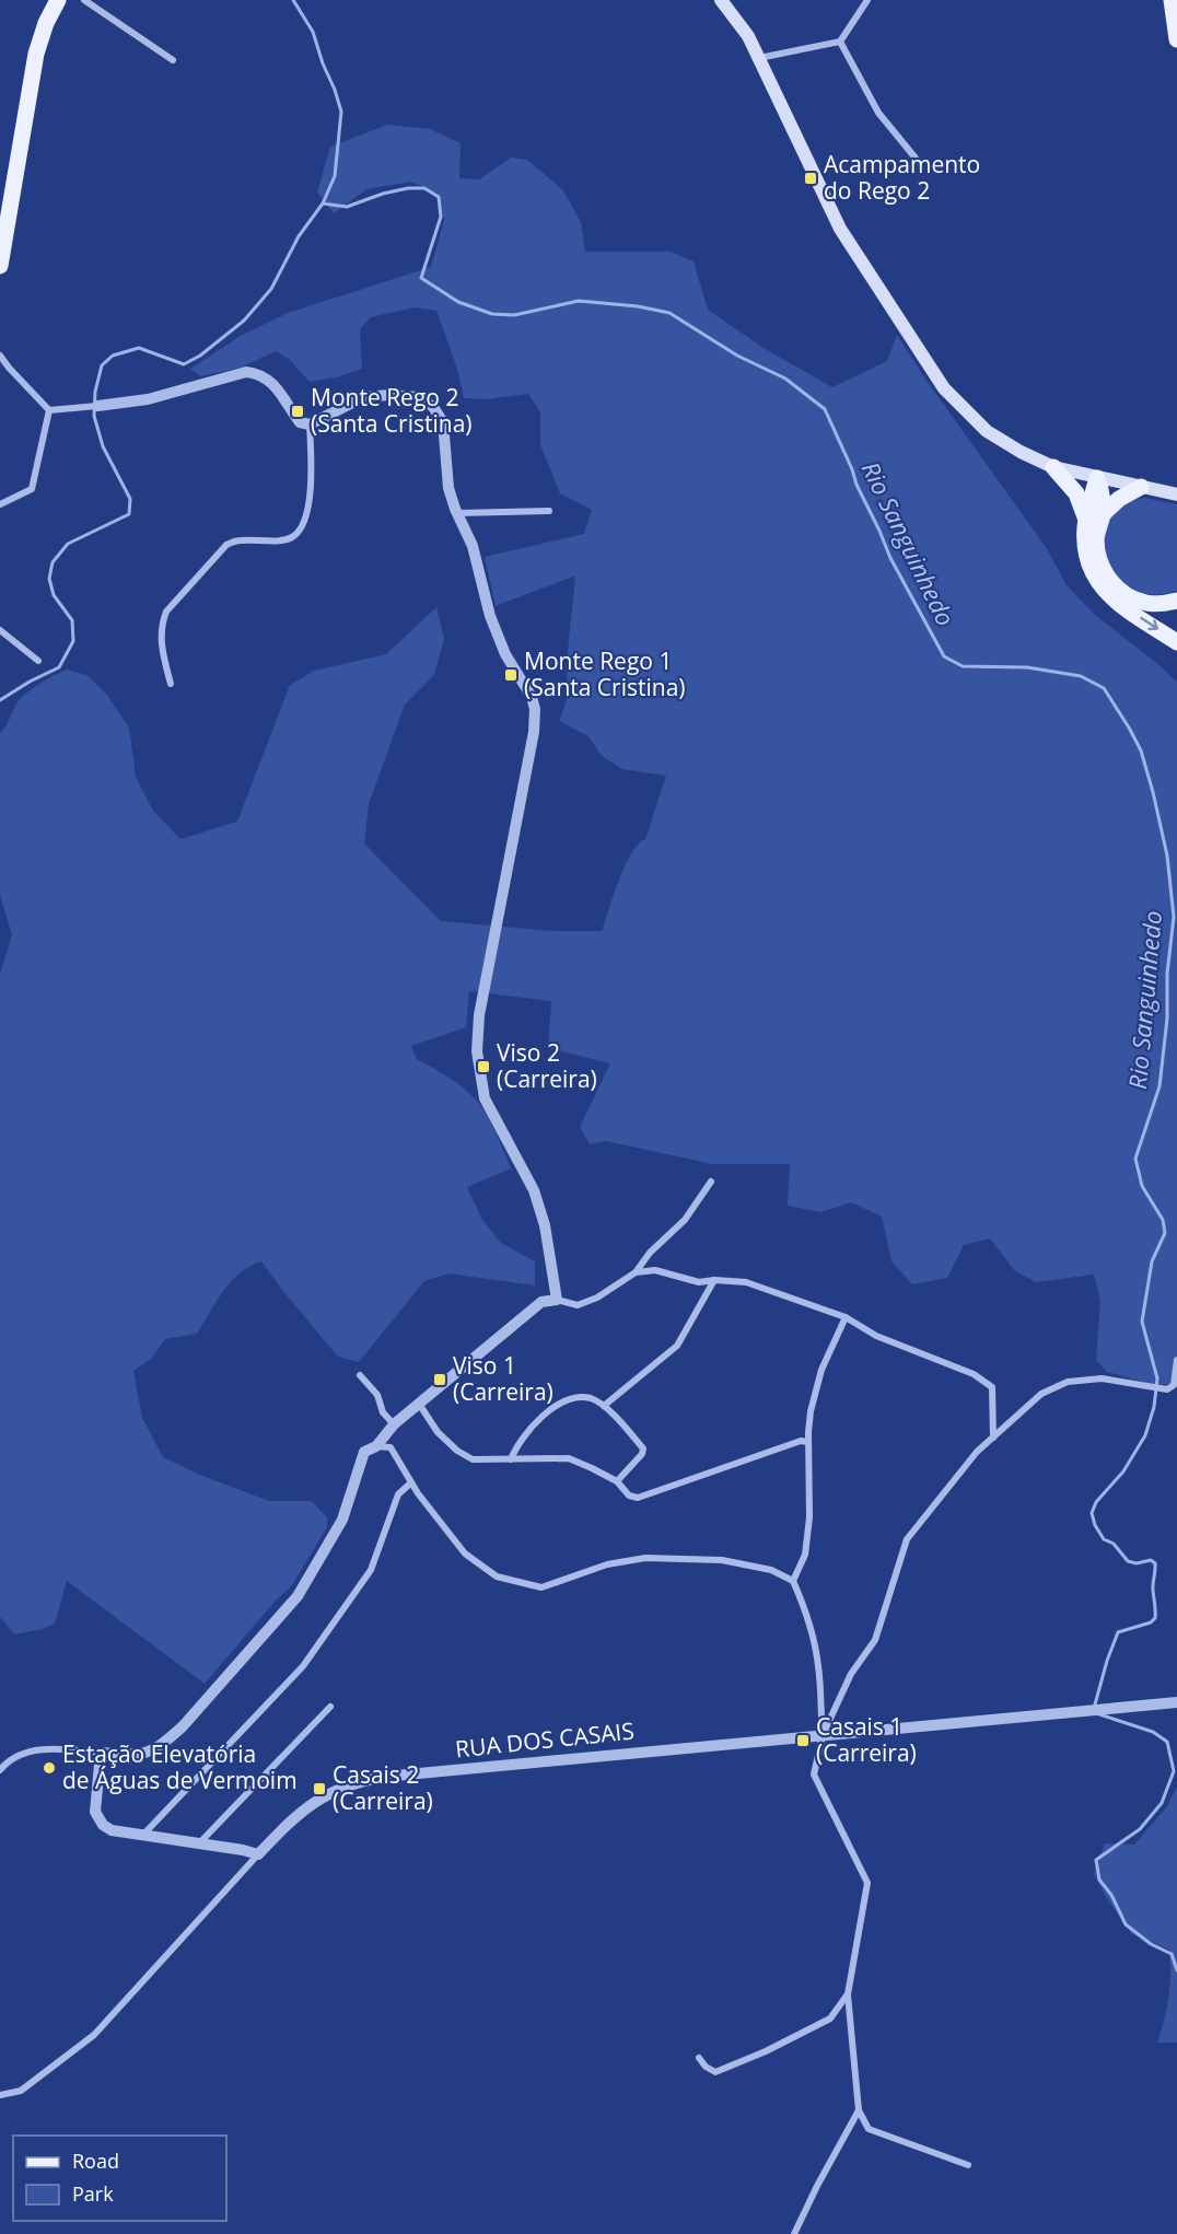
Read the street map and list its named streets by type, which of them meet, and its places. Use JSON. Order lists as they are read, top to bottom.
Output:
{
  "streets": {
    "street": ["RUA DOS CASAIS"]
  },
  "water": ["Rio Sanguinhedo"],
  "places": {
    "transit": [
      "Acampamento do Rego 2",
      "Monte Rego 2 (Santa Cristina)",
      "Monte Rego 1 (Santa Cristina)",
      "Viso 2 (Carreira)",
      "Viso 1 (Carreira)",
      "Casais 1 (Carreira)",
      "Casais 2 (Carreira)"
    ],
    "other": ["Estação Elevatória de Águas de Vermoim"]
  },
  "legend": ["Road", "Park"]
}
